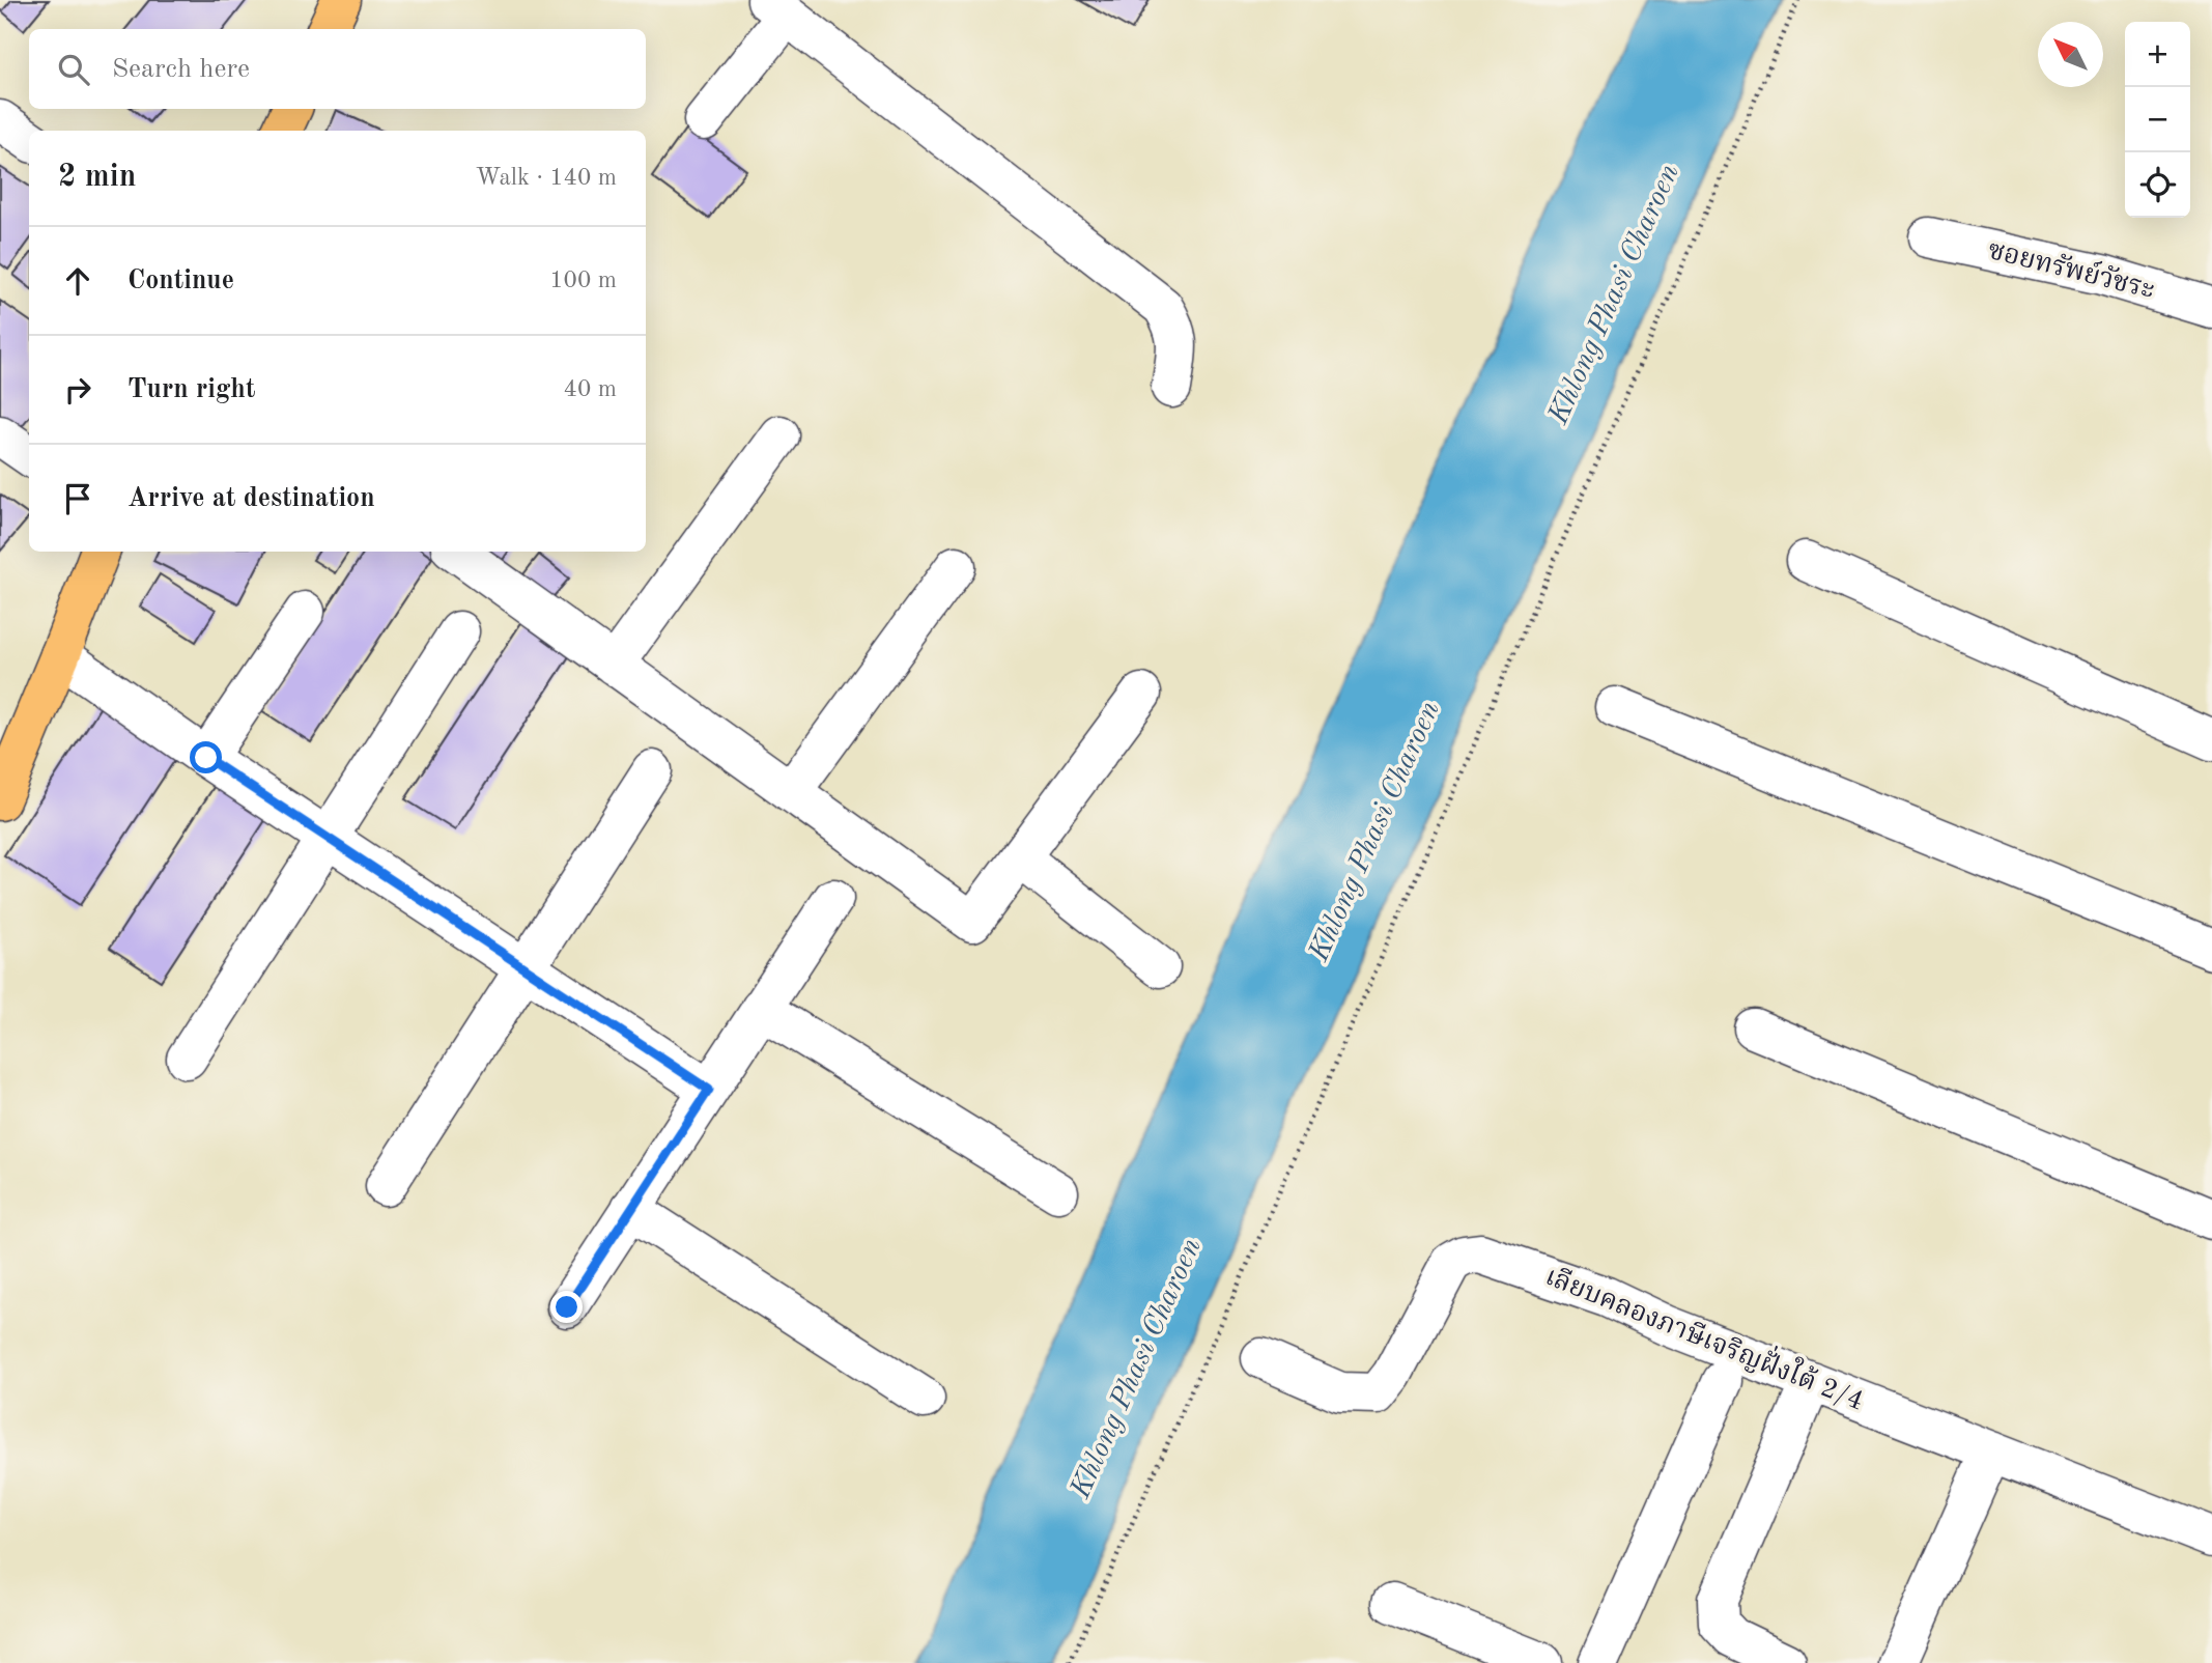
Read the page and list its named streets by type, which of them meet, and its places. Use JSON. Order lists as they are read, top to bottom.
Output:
{
  "streets": {
    "street": ["ซอยทรัพย์วัชระ", "เลียบคลองภาษีเจริญฝั่งใต้ 2/4"]
  },
  "water": ["Khlong Phasi Charoen"],
  "north": "top left",
  "page": {
    "map_buttons": ["+", "−"],
    "search": "Search here",
    "heading": ["2 min", "Walk · 140 m"],
    "list": [
      ["Continue", "100 m"],
      ["Turn right", "40 m"],
      "Arrive at destination"
    ]
  }
}
